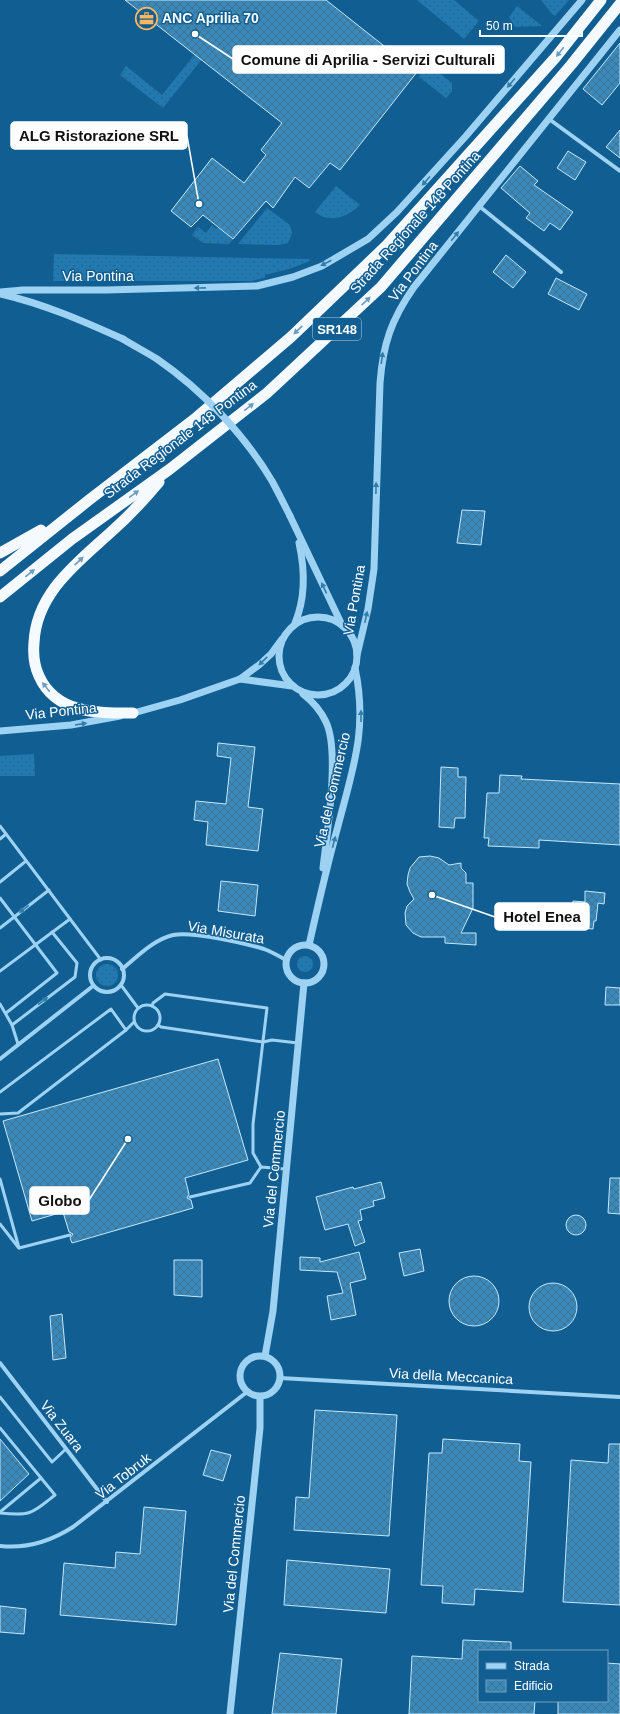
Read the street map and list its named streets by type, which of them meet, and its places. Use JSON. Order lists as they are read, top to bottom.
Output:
{
  "streets": {
    "highway": ["Strada Regionale 148 Pontina", "SR148"],
    "street": [
      "Via Pontina",
      "Via del Commercio",
      "Via Misurata",
      "Via della Meccanica",
      "Via Zuara",
      "Via Tobruk"
    ]
  },
  "crossings": [
    ["Via Pontina", "Via del Commercio"],
    ["Via del Commercio", "Via Misurata"],
    ["Via del Commercio", "Via della Meccanica"],
    ["Via del Commercio", "Via Tobruk"],
    ["Via della Meccanica", "Via Tobruk"],
    ["Via Zuara", "Via Tobruk"]
  ],
  "places": {
    "office": ["ANC Aprilia 70"],
    "other": [
      "Comune di Aprilia - Servizi Culturali",
      "ALG Ristorazione SRL",
      "Hotel Enea",
      "Globo"
    ]
  },
  "legend": ["Strada", "Edificio"],
  "scale_bar": "50 m"
}
